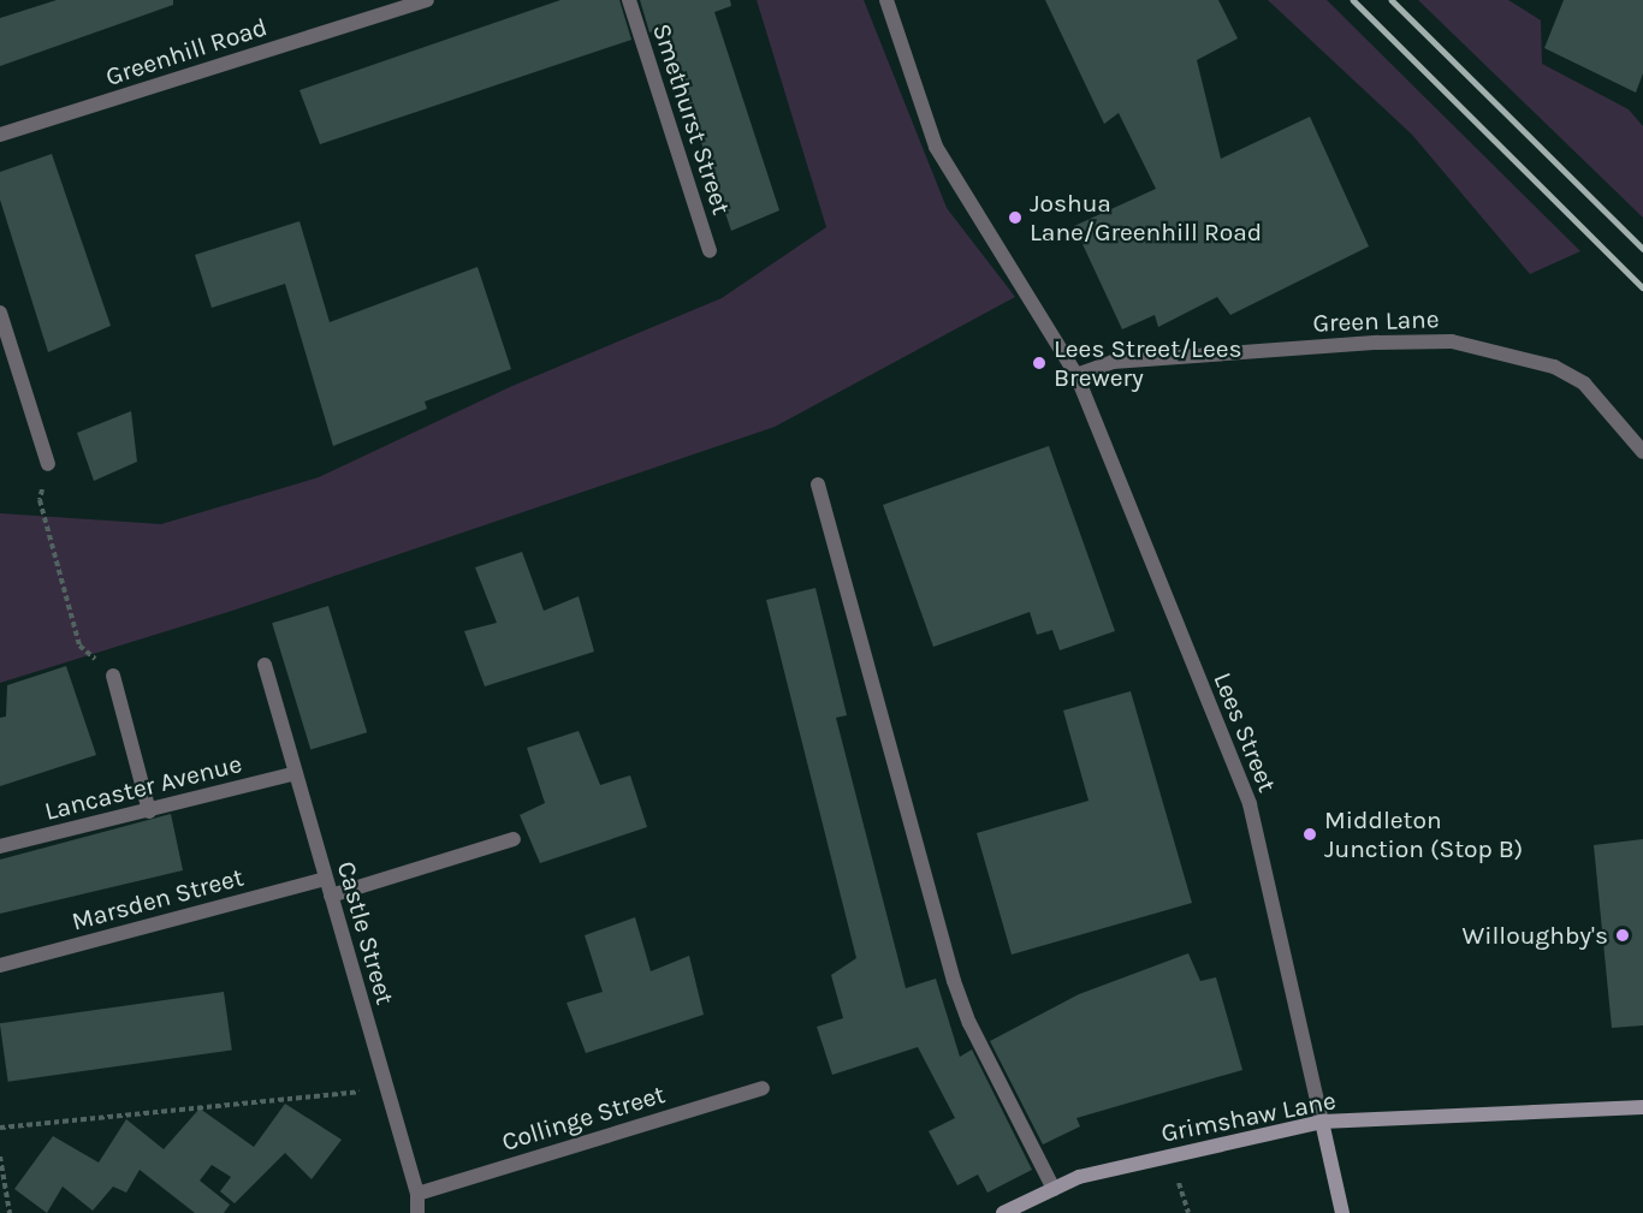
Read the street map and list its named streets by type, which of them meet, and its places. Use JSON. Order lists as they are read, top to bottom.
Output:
{
  "streets": {
    "main road": ["Grimshaw Lane"],
    "street": [
      "Greenhill Road",
      "Smethurst Street",
      "Green Lane",
      "Lees Street",
      "Lancaster Avenue",
      "Marsden Street",
      "Castle Street",
      "Collinge Street"
    ]
  },
  "crossings": [
    ["Green Lane", "Lees Street"],
    ["Lees Street", "Grimshaw Lane"],
    ["Lancaster Avenue", "Castle Street"],
    ["Marsden Street", "Castle Street"],
    ["Castle Street", "Collinge Street"]
  ],
  "places": [
    "Joshua Lane/Greenhill Road",
    "Lees Street/Lees Brewery",
    "Middleton Junction (Stop B)",
    "Willoughby's"
  ]
}
